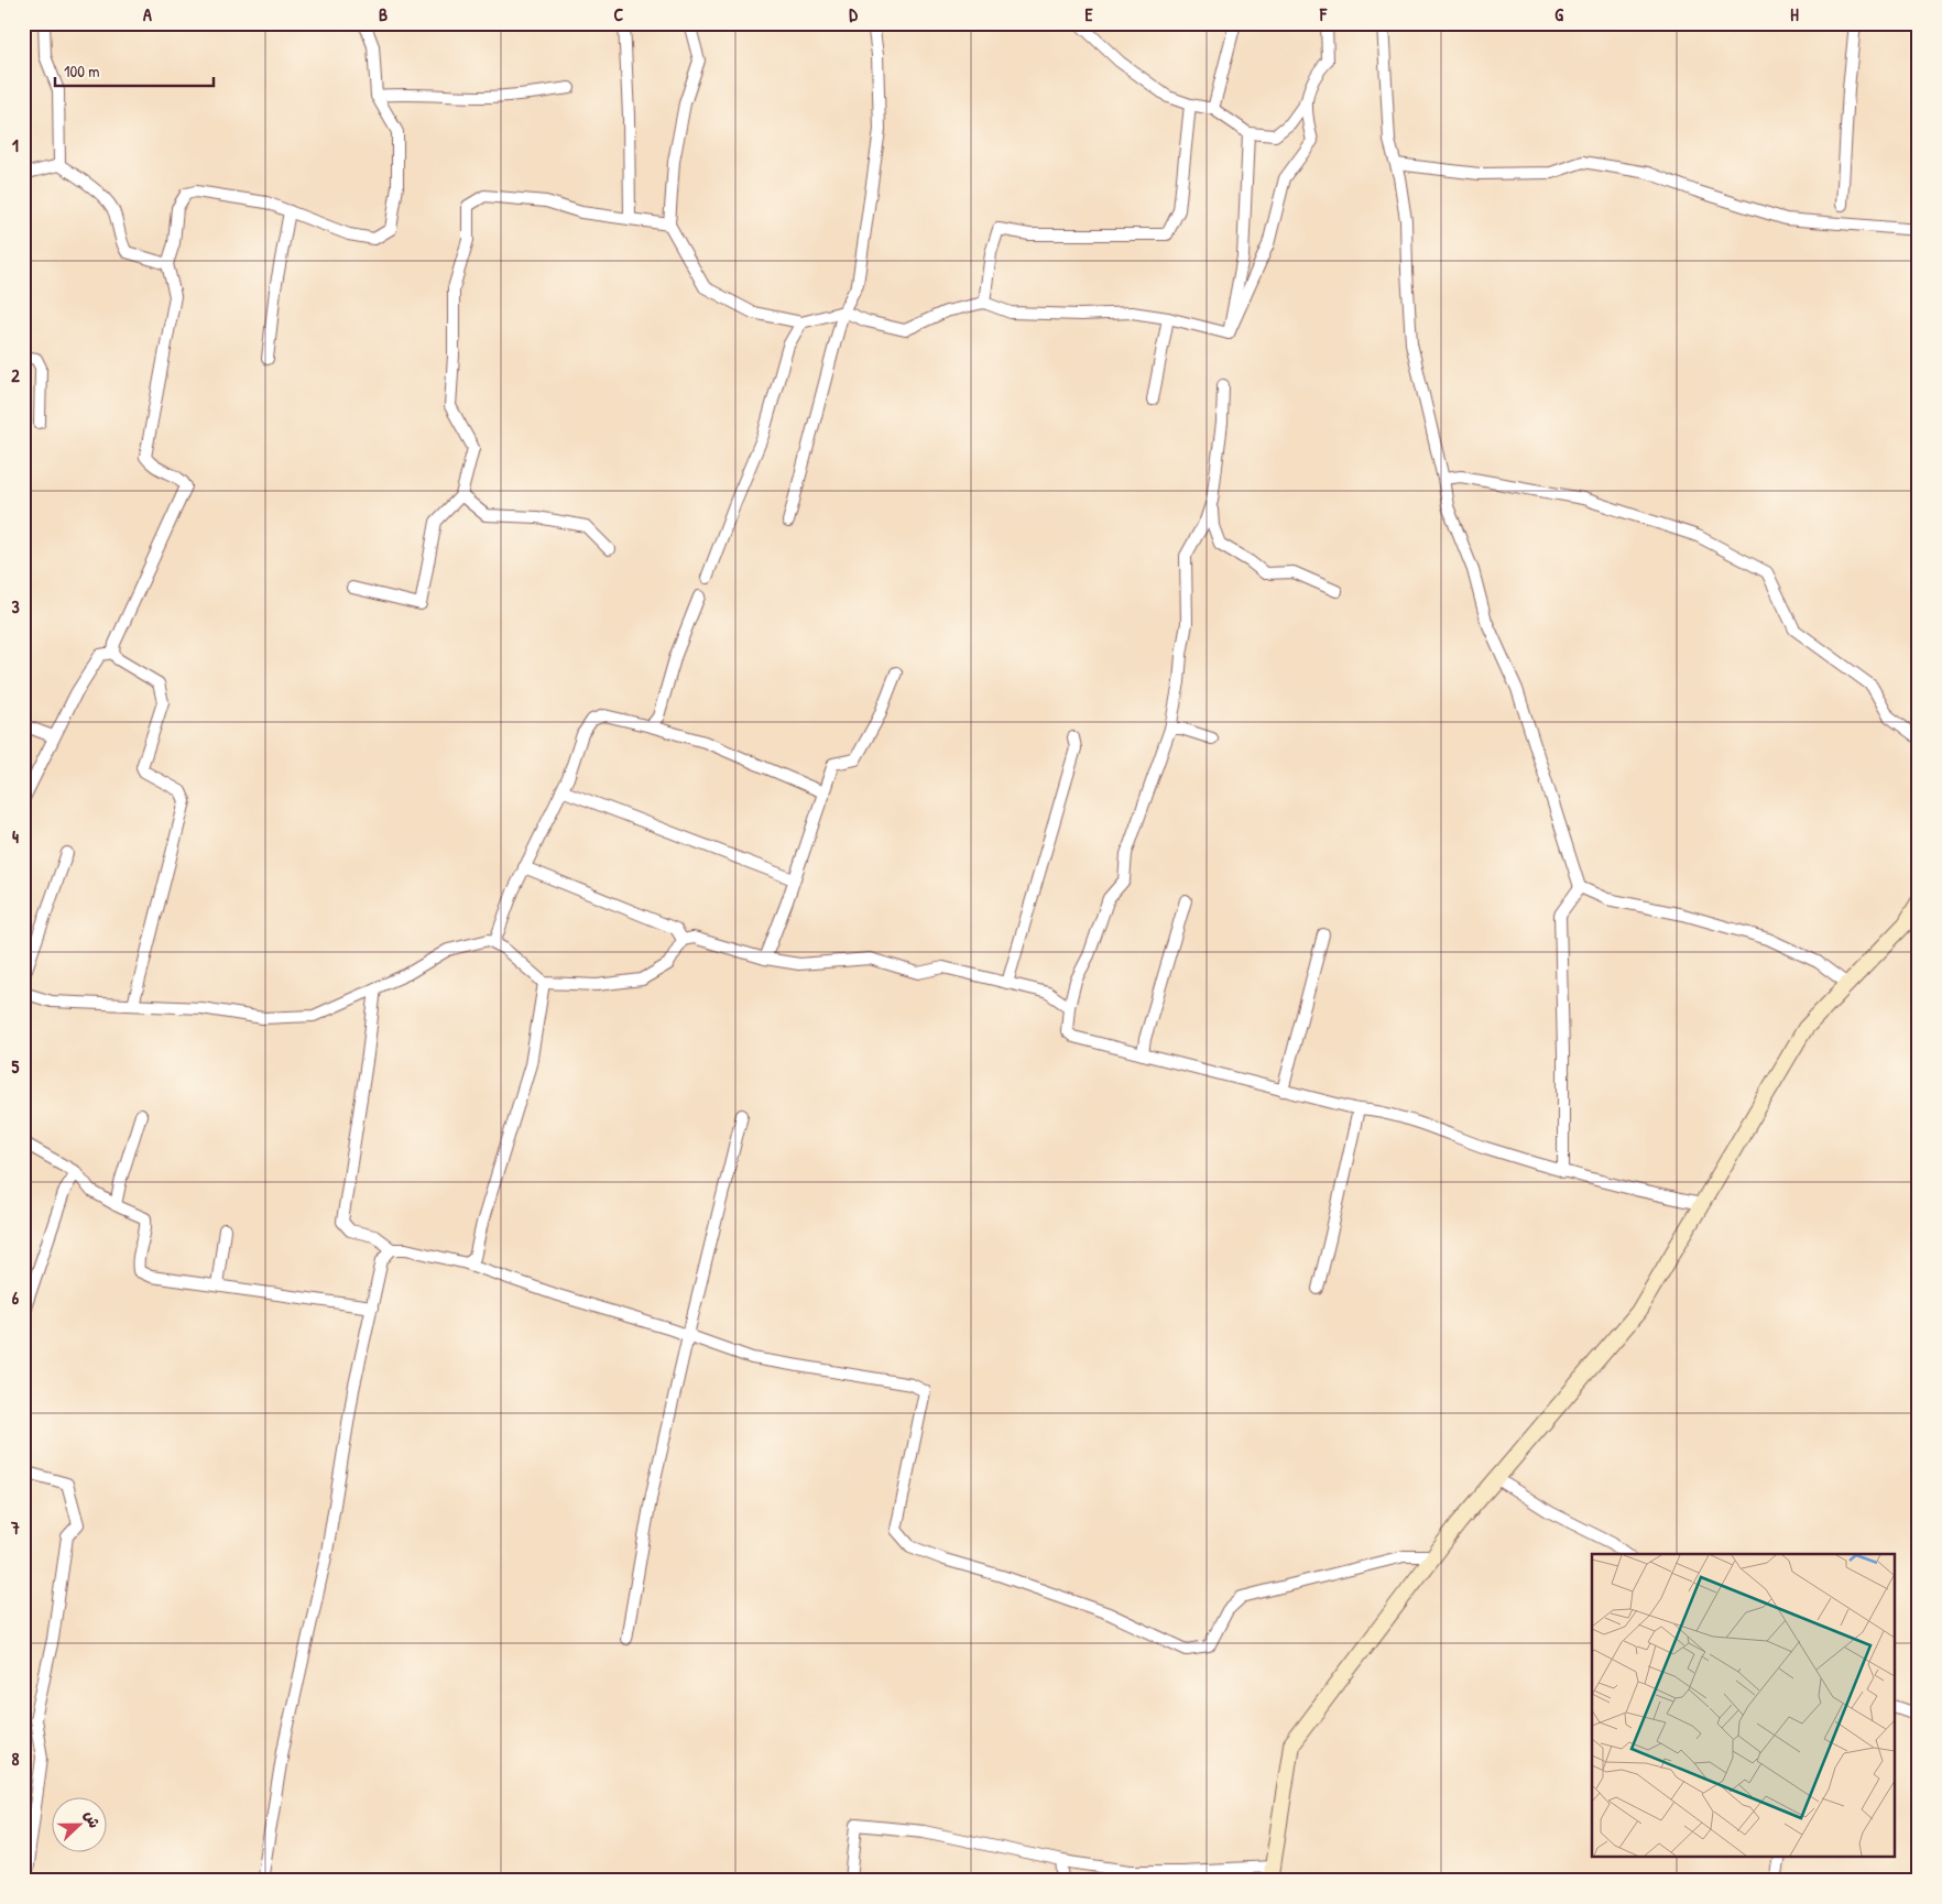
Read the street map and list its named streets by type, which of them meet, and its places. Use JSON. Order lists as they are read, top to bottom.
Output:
{
  "scale_bar": "100 m",
  "north": "right",
  "grid": {
    "columns": [
      "A",
      "B",
      "C",
      "D",
      "E",
      "F",
      "G",
      "H"
    ],
    "rows": [
      "1",
      "2",
      "3",
      "4",
      "5",
      "6",
      "7",
      "8"
    ]
  }
}
